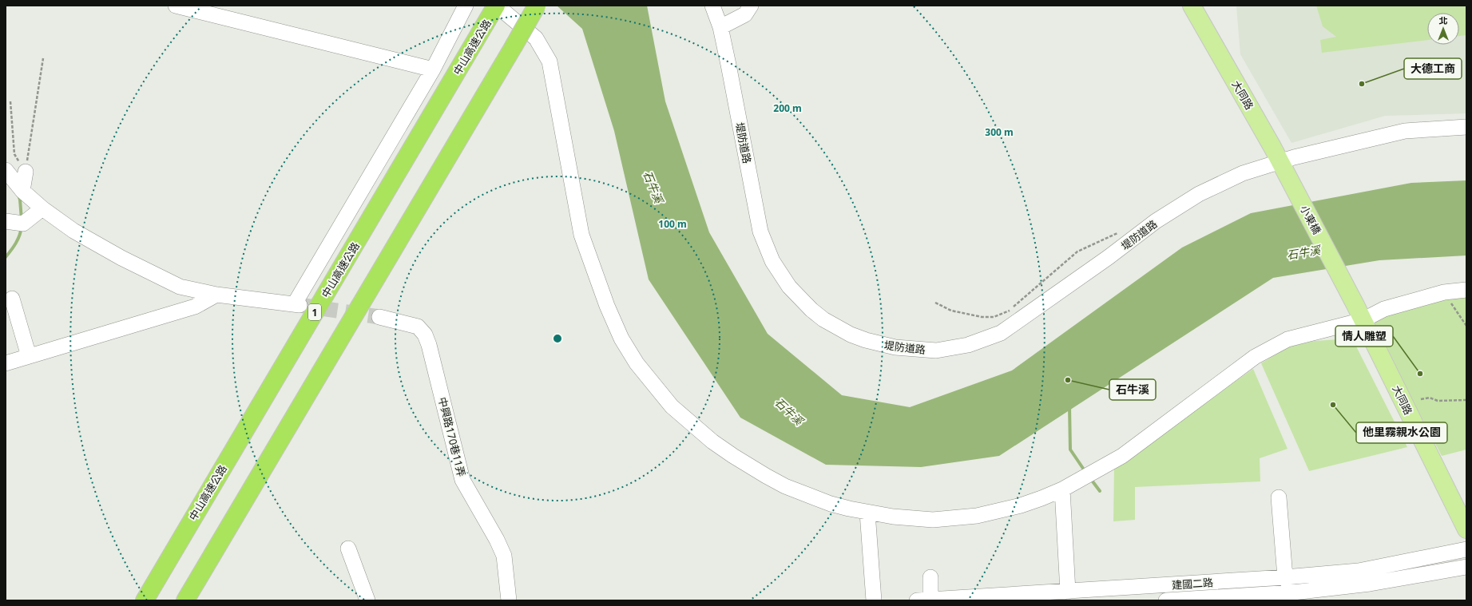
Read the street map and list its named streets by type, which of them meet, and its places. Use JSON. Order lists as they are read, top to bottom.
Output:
{
  "streets": {
    "highway": ["中山高速公路", "1"],
    "main road": ["大同路", "小東橋"],
    "street": ["堤防道路", "中興路170巷11弄", "建國二路"]
  },
  "crossings": [
    ["大同路", "堤防道路"],
    ["大同路", "小東橋"]
  ],
  "water": ["石牛溪"],
  "places": [
    "大德工商",
    "情人雕塑",
    "石牛溪",
    "他里霧親水公園"
  ],
  "north": "top",
  "rings": ["200 m", "300 m", "100 m"]
}
